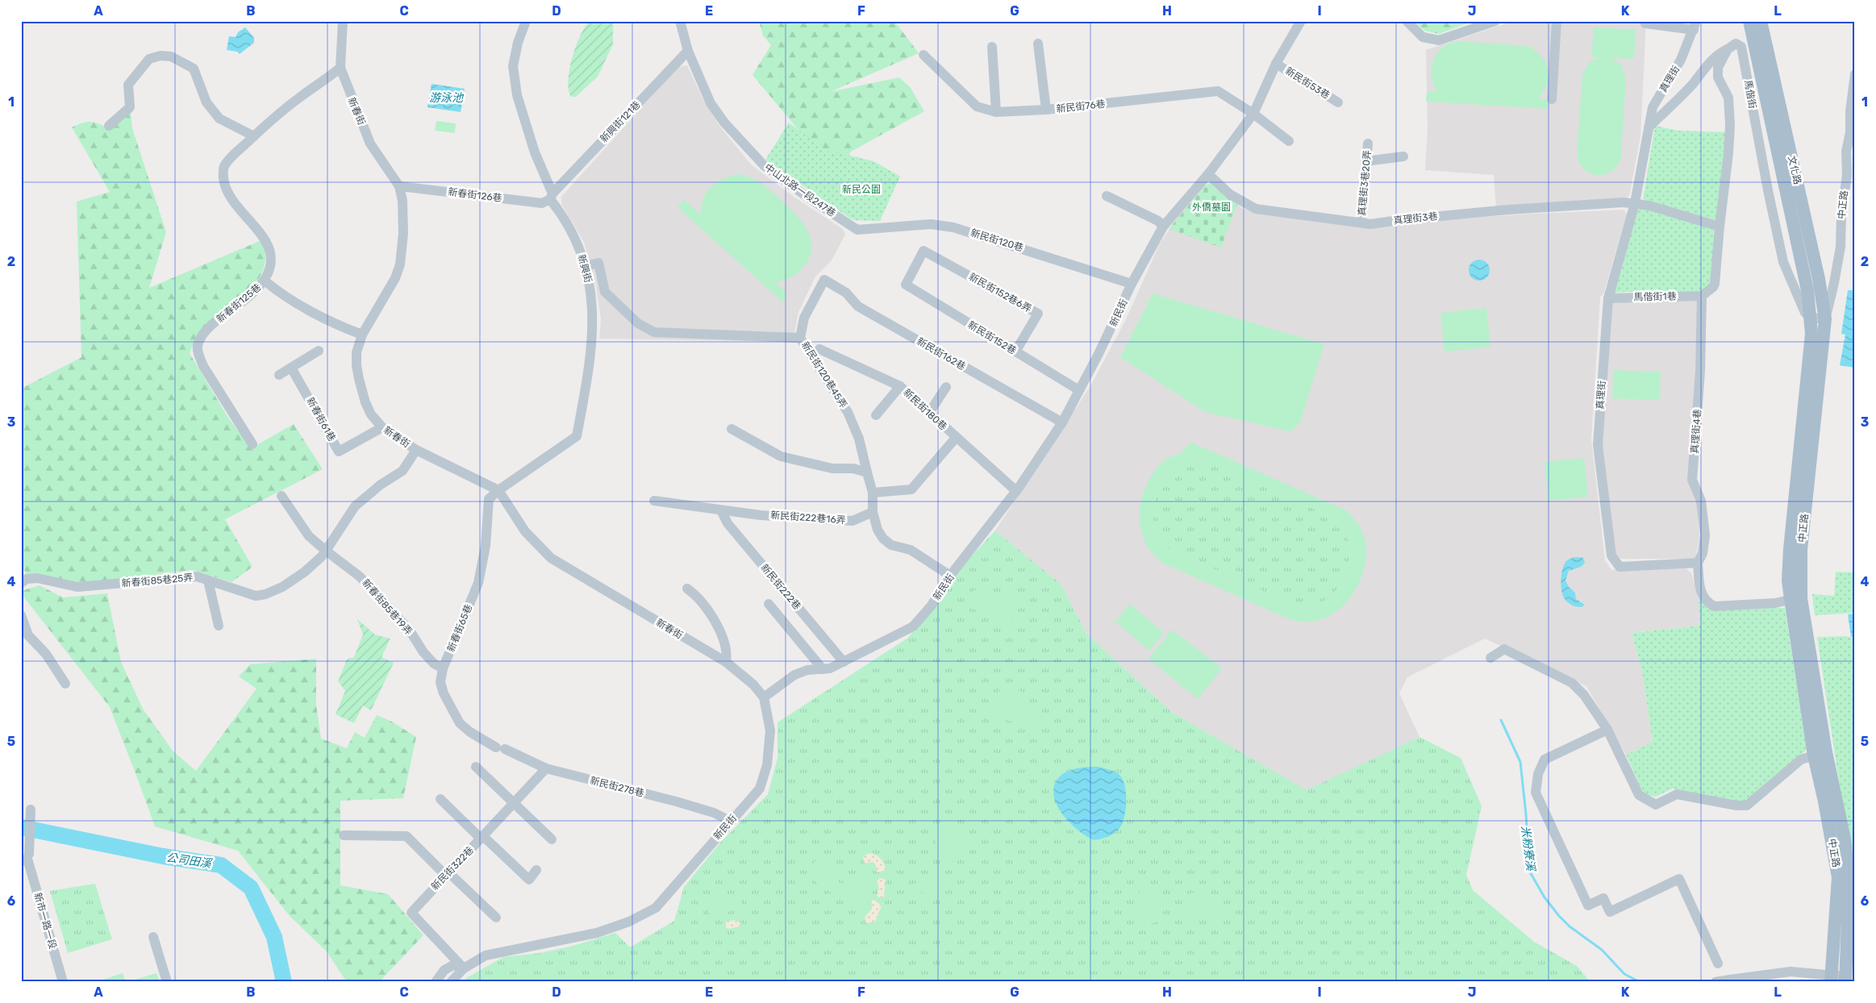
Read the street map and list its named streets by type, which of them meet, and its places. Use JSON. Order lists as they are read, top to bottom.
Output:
{
  "streets": {
    "main road": ["文化路", "中正路"],
    "street": [
      "真理街",
      "新民街53巷",
      "馬偕街",
      "新民街76巷",
      "新春街",
      "新興街121巷",
      "真理街3巷20弄",
      "中山北路一段247巷",
      "新春街126巷",
      "真理街3巷",
      "新民街120巷",
      "新興街",
      "新民街152巷6弄",
      "馬偕街1巷",
      "新春街125巷",
      "新民街",
      "新民街152巷",
      "新民街162巷",
      "新民街120巷45弄",
      "新民街180巷",
      "新春街61巷",
      "真理街4巷",
      "新民街222巷16弄",
      "新春街85巷25弄",
      "新民街222巷",
      "新春街85巷19弄",
      "新春街65巷",
      "新民街278巷",
      "新民街322巷",
      "新市一路一段"
    ]
  },
  "crossings": [
    ["真理街", "真理街3巷"],
    ["真理街", "馬偕街1巷"],
    ["真理街", "真理街4巷"],
    ["新民街53巷", "新民街"],
    ["馬偕街", "文化路"],
    ["馬偕街", "中正路"],
    ["新民街76巷", "新民街"],
    ["新春街", "新春街126巷"],
    ["新春街", "新興街"],
    ["新春街", "新春街125巷"],
    ["新春街", "新民街"],
    ["新春街", "新春街61巷"],
    ["新春街", "新春街85巷25弄"],
    ["新春街", "新春街65巷"],
    ["新興街121巷", "中山北路一段247巷"],
    ["新興街121巷", "新春街126巷"],
    ["新興街121巷", "新興街"],
    ["文化路", "中正路"],
    ["真理街3巷20弄", "真理街3巷"],
    ["中山北路一段247巷", "新民街120巷"],
    ["新春街126巷", "新興街"],
    ["真理街3巷", "新民街"],
    ["新民街120巷", "新民街"],
    ["新興街", "新春街65巷"],
    ["新民街152巷6弄", "新民街152巷"],
    ["馬偕街1巷", "真理街4巷"],
    ["新民街", "新民街152巷"],
    ["新民街", "新民街162巷"],
    ["新民街", "新民街180巷"],
    ["新民街", "新民街222巷"],
    ["新民街", "新民街278巷"],
    ["新民街", "新民街322巷"],
    ["新民街162巷", "新民街120巷45弄"],
    ["新民街222巷16弄", "新民街222巷"],
    ["新春街85巷25弄", "新春街85巷19弄"],
    ["新春街85巷19弄", "新春街65巷"],
    ["新春街65巷", "新民街278巷"],
    ["新民街278巷", "新民街322巷"]
  ],
  "water": ["游泳池", "米粉寮溪", "公司田溪"],
  "parks": ["新民公園", "外僑墓園"],
  "grid": {
    "columns": [
      "A",
      "B",
      "C",
      "D",
      "E",
      "F",
      "G",
      "H",
      "I",
      "J",
      "K",
      "L"
    ],
    "rows": [
      "1",
      "2",
      "3",
      "4",
      "5",
      "6"
    ]
  }
}
